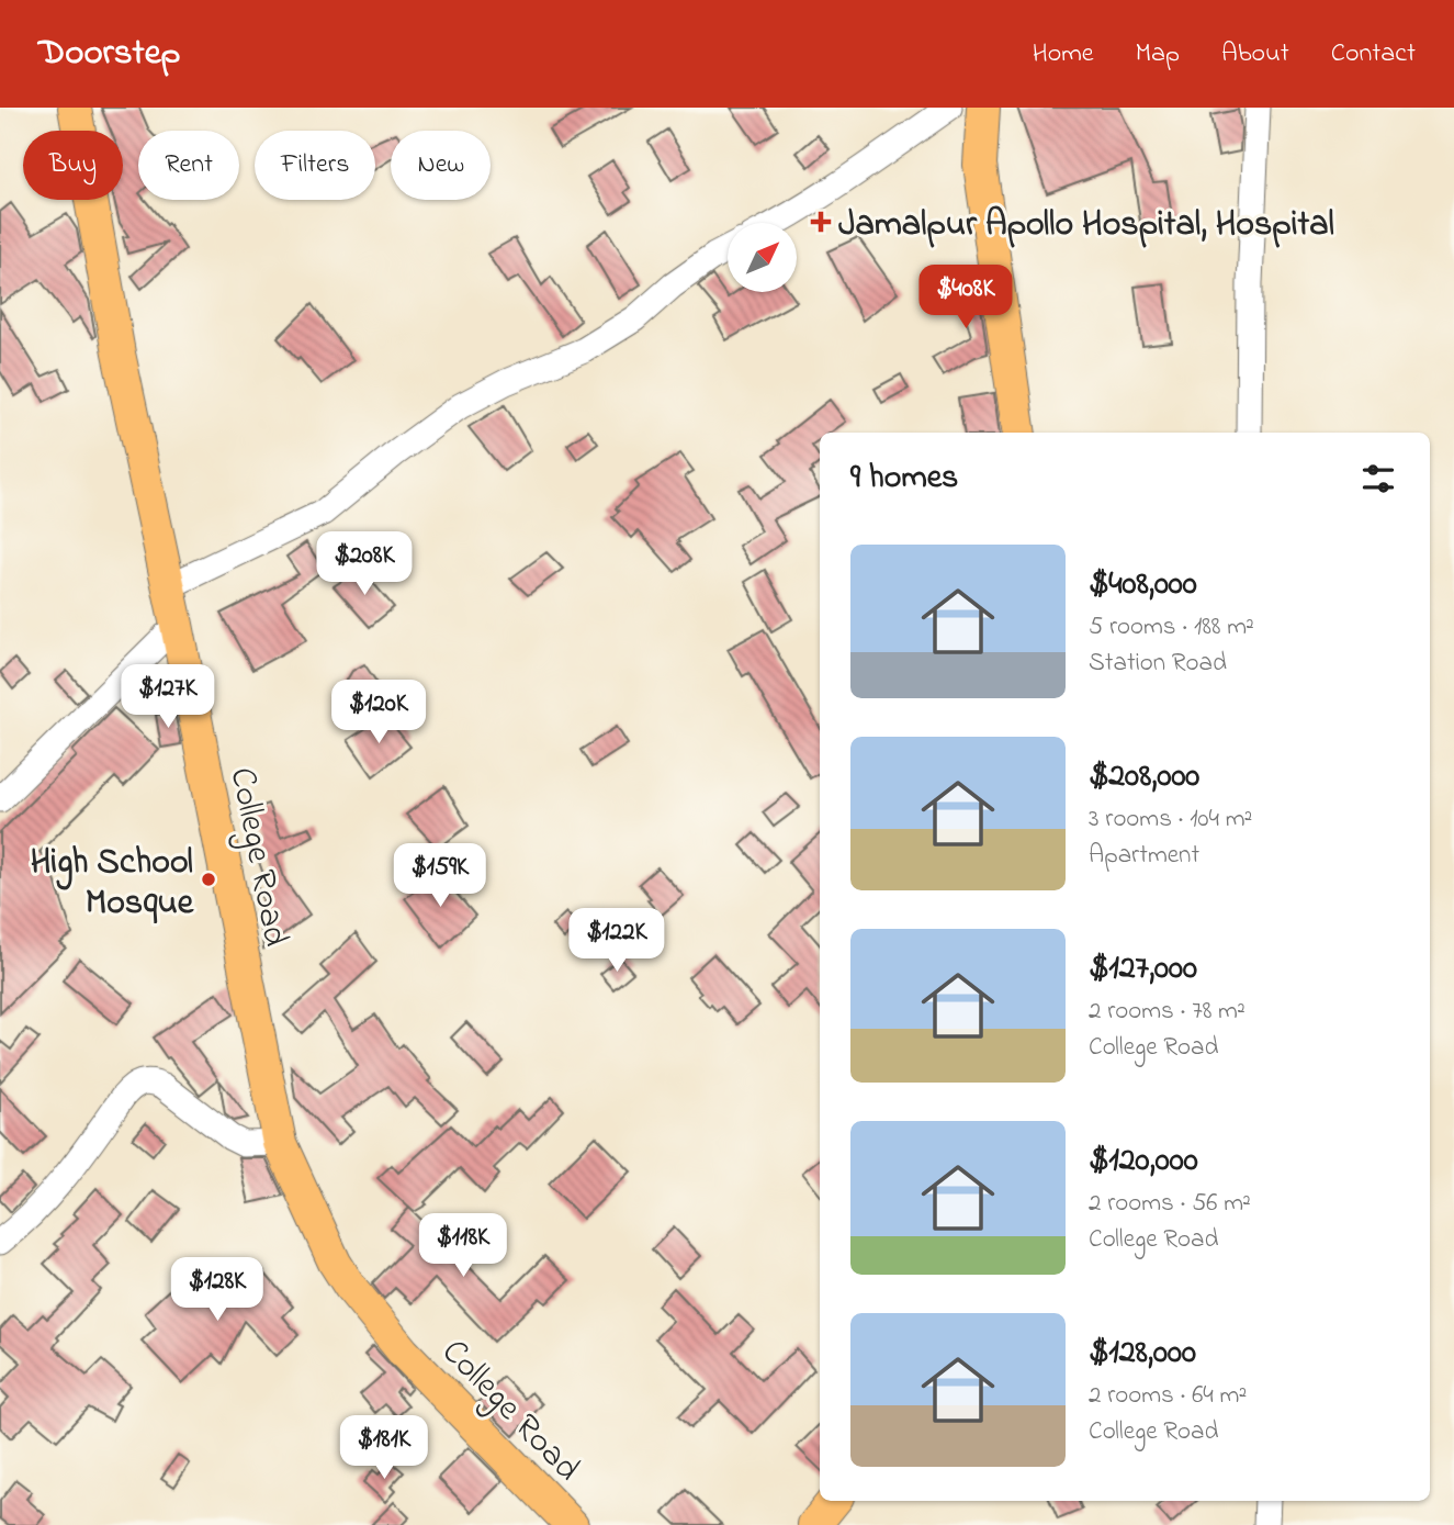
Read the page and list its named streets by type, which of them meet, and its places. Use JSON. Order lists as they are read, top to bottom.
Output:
{
  "streets": {
    "main road": ["College Road"]
  },
  "places": {
    "health": ["Jamalpur Apollo Hospital, Hospital"],
    "other": ["High School Mosque"]
  },
  "north": "top right",
  "page": {
    "header": "Doorstep",
    "nav": [
      "Home",
      "Map",
      "About",
      "Contact"
    ],
    "chip": [
      "Buy",
      "Rent",
      "Filters",
      "New"
    ],
    "price": [
      "$408K",
      "$208K",
      "$127K",
      "$120K",
      "$159K",
      "$122K",
      "$118K",
      "$128K",
      "$181K"
    ],
    "heading": "9 homes",
    "list": [
      {
        "name": "$408,000",
        "note": "5 rooms · 188 m² · Station Road"
      },
      {
        "name": "$208,000",
        "note": "3 rooms · 104 m² · Apartment"
      },
      {
        "name": "$127,000",
        "note": "2 rooms · 78 m² · College Road"
      },
      {
        "name": "$120,000",
        "note": "2 rooms · 56 m² · College Road"
      },
      {
        "name": "$128,000",
        "note": "2 rooms · 64 m² · College Road"
      }
    ]
  }
}
